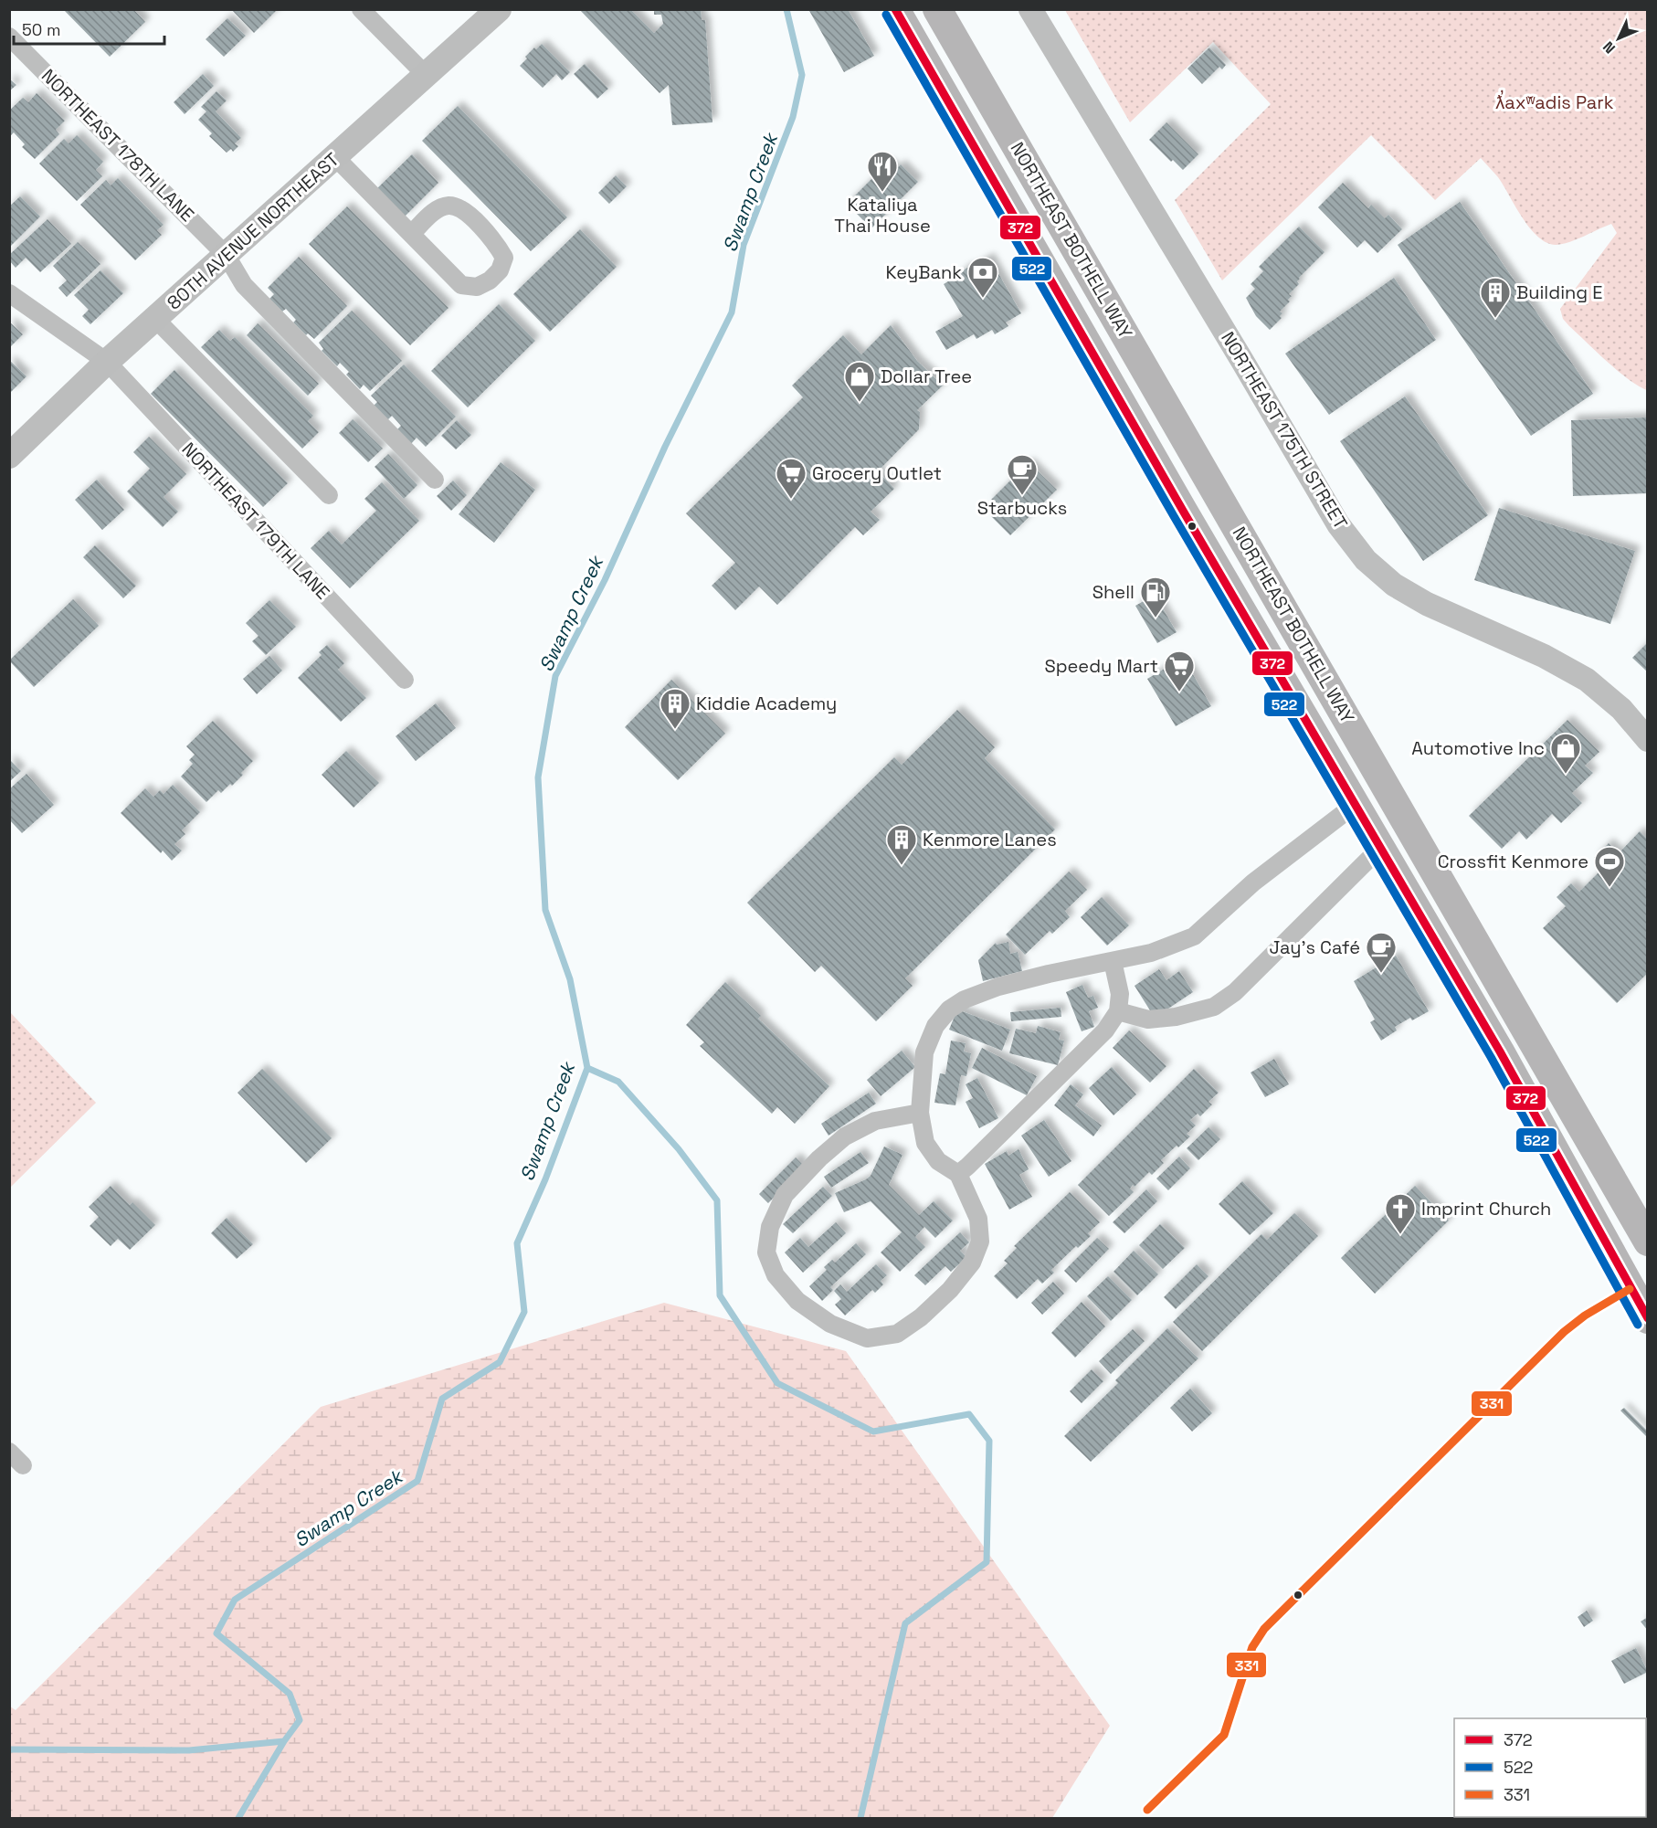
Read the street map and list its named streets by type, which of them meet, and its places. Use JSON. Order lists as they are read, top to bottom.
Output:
{
  "streets": {
    "main road": ["80TH AVENUE NORTHEAST", "NORTHEAST BOTHELL WAY"],
    "street": ["NORTHEAST 178TH LANE", "NORTHEAST 175TH STREET", "NORTHEAST 179TH LANE"]
  },
  "crossings": [
    ["NORTHEAST 178TH LANE", "80TH AVENUE NORTHEAST"],
    ["80TH AVENUE NORTHEAST", "NORTHEAST 179TH LANE"]
  ],
  "water": ["Swamp Creek"],
  "parks": ["ƛ̕ax̌ʷadis Park"],
  "places": {
    "restaurant": ["Kataliya Thai House"],
    "bank": ["KeyBank"],
    "building": ["Building E", "Kiddie Academy", "Kenmore Lanes"],
    "shop": ["Dollar Tree", "Automotive Inc"],
    "cafe": ["Starbucks", "Jay's Café"],
    "supermarket": ["Grocery Outlet", "Speedy Mart"],
    "fuel station": ["Shell"],
    "sports": ["Crossfit Kenmore"],
    "church": ["Imprint Church"]
  },
  "lines": ["transit line 372", "transit line 522", "transit line 331"],
  "legend": ["372", "522", "331"],
  "scale_bar": "50 m",
  "north": "bottom left"
}
